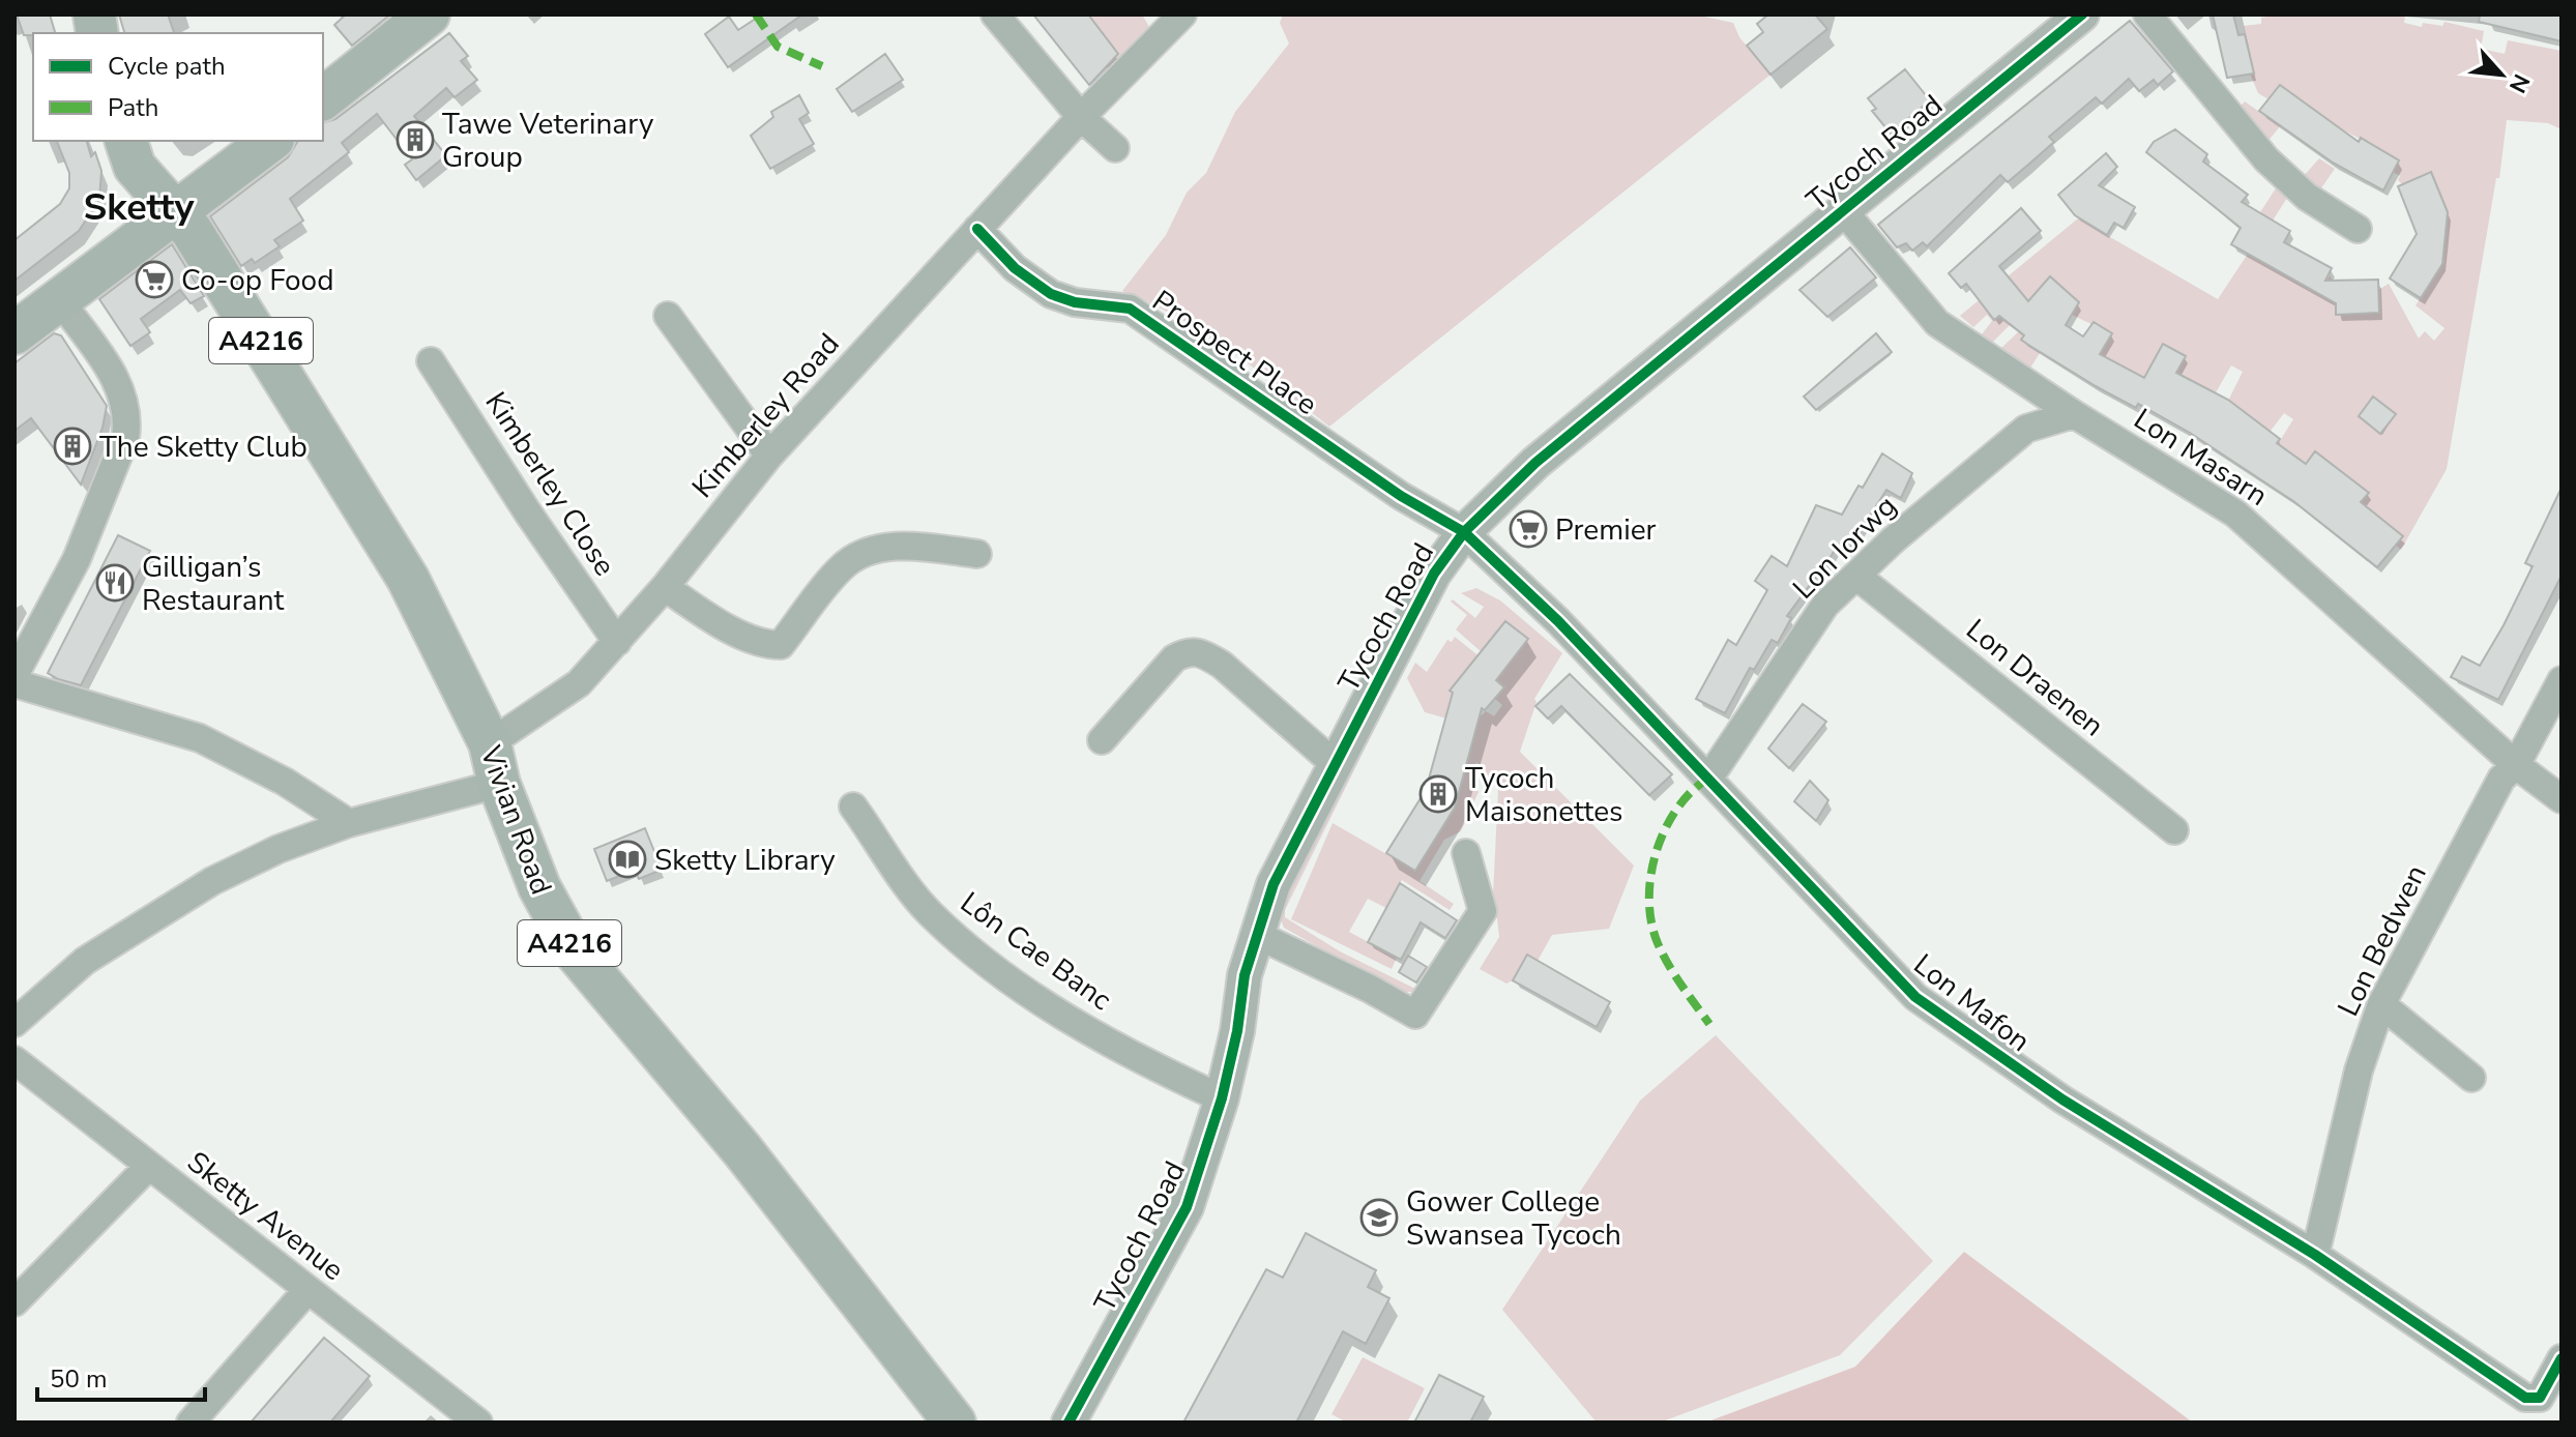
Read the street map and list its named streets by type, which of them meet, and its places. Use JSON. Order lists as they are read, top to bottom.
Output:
{
  "streets": {
    "main road": ["A4216", "Vivian Road"],
    "street": [
      "Tycoch Road",
      "Prospect Place",
      "Kimberley Road",
      "Lon Masarn",
      "Kimberley Close",
      "Lon Iorwg",
      "Lon Draenen",
      "Lon Bedwen",
      "Lôn Cae Banc",
      "Lon Mafon",
      "Sketty Avenue"
    ]
  },
  "crossings": [
    ["Tycoch Road", "Prospect Place"],
    ["Tycoch Road", "Lon Masarn"],
    ["Tycoch Road", "Lôn Cae Banc"],
    ["Tycoch Road", "Lon Mafon"],
    ["A4216", "Vivian Road"],
    ["Prospect Place", "Kimberley Road"],
    ["Prospect Place", "Lon Mafon"],
    ["Kimberley Road", "Kimberley Close"],
    ["Kimberley Road", "Vivian Road"],
    ["Lon Masarn", "Lon Iorwg"],
    ["Lon Masarn", "Lon Bedwen"],
    ["Lon Iorwg", "Lon Draenen"],
    ["Lon Iorwg", "Lon Mafon"],
    ["Lon Bedwen", "Lon Mafon"]
  ],
  "districts": ["Sketty"],
  "places": {
    "building": ["Tawe Veterinary Group", "The Sketty Club", "Tycoch Maisonettes"],
    "supermarket": ["Co-op Food", "Premier"],
    "restaurant": ["Gilligan’s Restaurant"],
    "library": ["Sketty Library"],
    "school or university": ["Gower College Swansea Tycoch"]
  },
  "legend": ["Cycle path", "Path"],
  "scale_bar": "50 m",
  "north": "bottom right"
}
